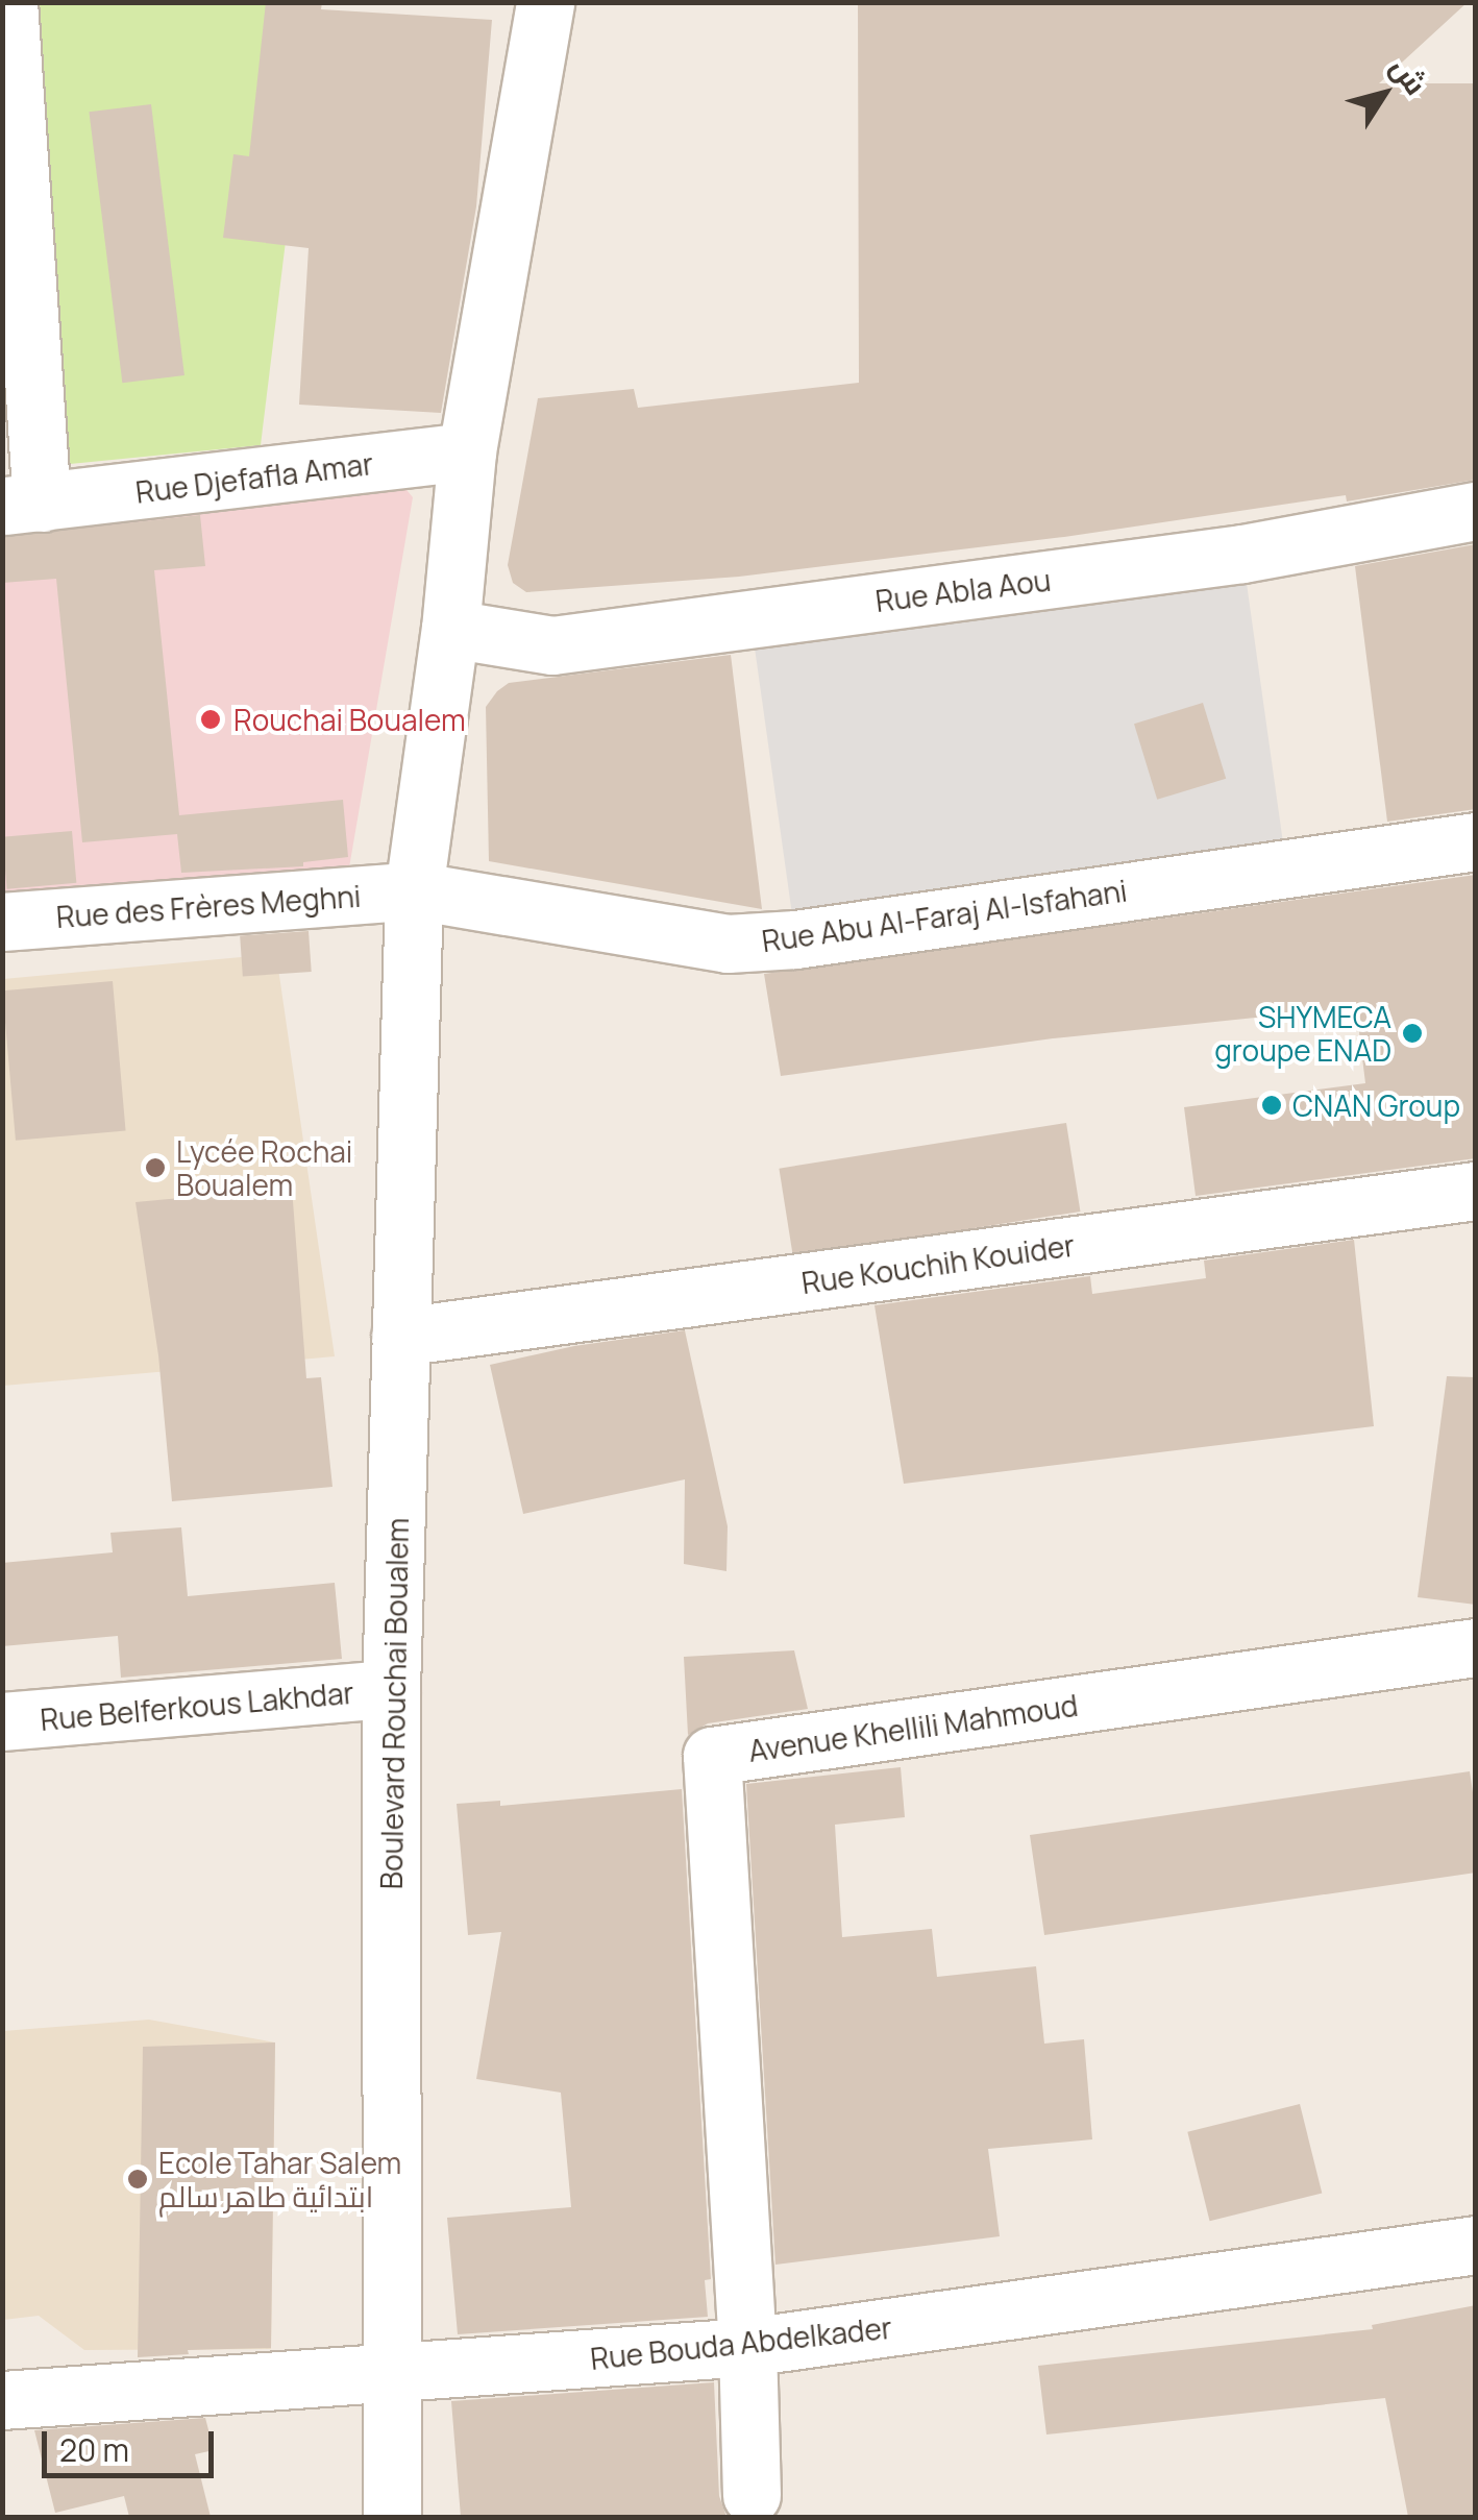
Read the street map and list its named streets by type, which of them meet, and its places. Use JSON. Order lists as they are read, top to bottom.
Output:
{
  "streets": {
    "street": [
      "Rue Djefafla Amar",
      "Rue Abla Aou",
      "Rue des Frères Meghni",
      "Rue Abu Al-Faraj Al-Isfahani",
      "Rue Kouchih Kouider",
      "Boulevard Rouchai Boualem",
      "Rue Belferkous Lakhdar",
      "Avenue Khellili Mahmoud",
      "Rue Bouda Abdelkader"
    ]
  },
  "crossings": [
    ["Rue Djefafla Amar", "Boulevard Rouchai Boualem"],
    ["Rue Abla Aou", "Boulevard Rouchai Boualem"],
    ["Rue des Frères Meghni", "Rue Abu Al-Faraj Al-Isfahani"],
    ["Rue des Frères Meghni", "Boulevard Rouchai Boualem"],
    ["Rue Abu Al-Faraj Al-Isfahani", "Boulevard Rouchai Boualem"],
    ["Rue Kouchih Kouider", "Boulevard Rouchai Boualem"],
    ["Boulevard Rouchai Boualem", "Rue Belferkous Lakhdar"],
    ["Boulevard Rouchai Boualem", "Rue Bouda Abdelkader"],
    ["Avenue Khellili Mahmoud", "Rue Bouda Abdelkader"]
  ],
  "places": [
    "Rouchai Boualem",
    "SHYMECA groupe ENAD",
    "CNAN Group",
    "Lycée Rochai Boualem",
    "Ecole Tahar Salem ابتدائية طاهر سالم"
  ],
  "scale_bar": "20 m",
  "north": "top right"
}
